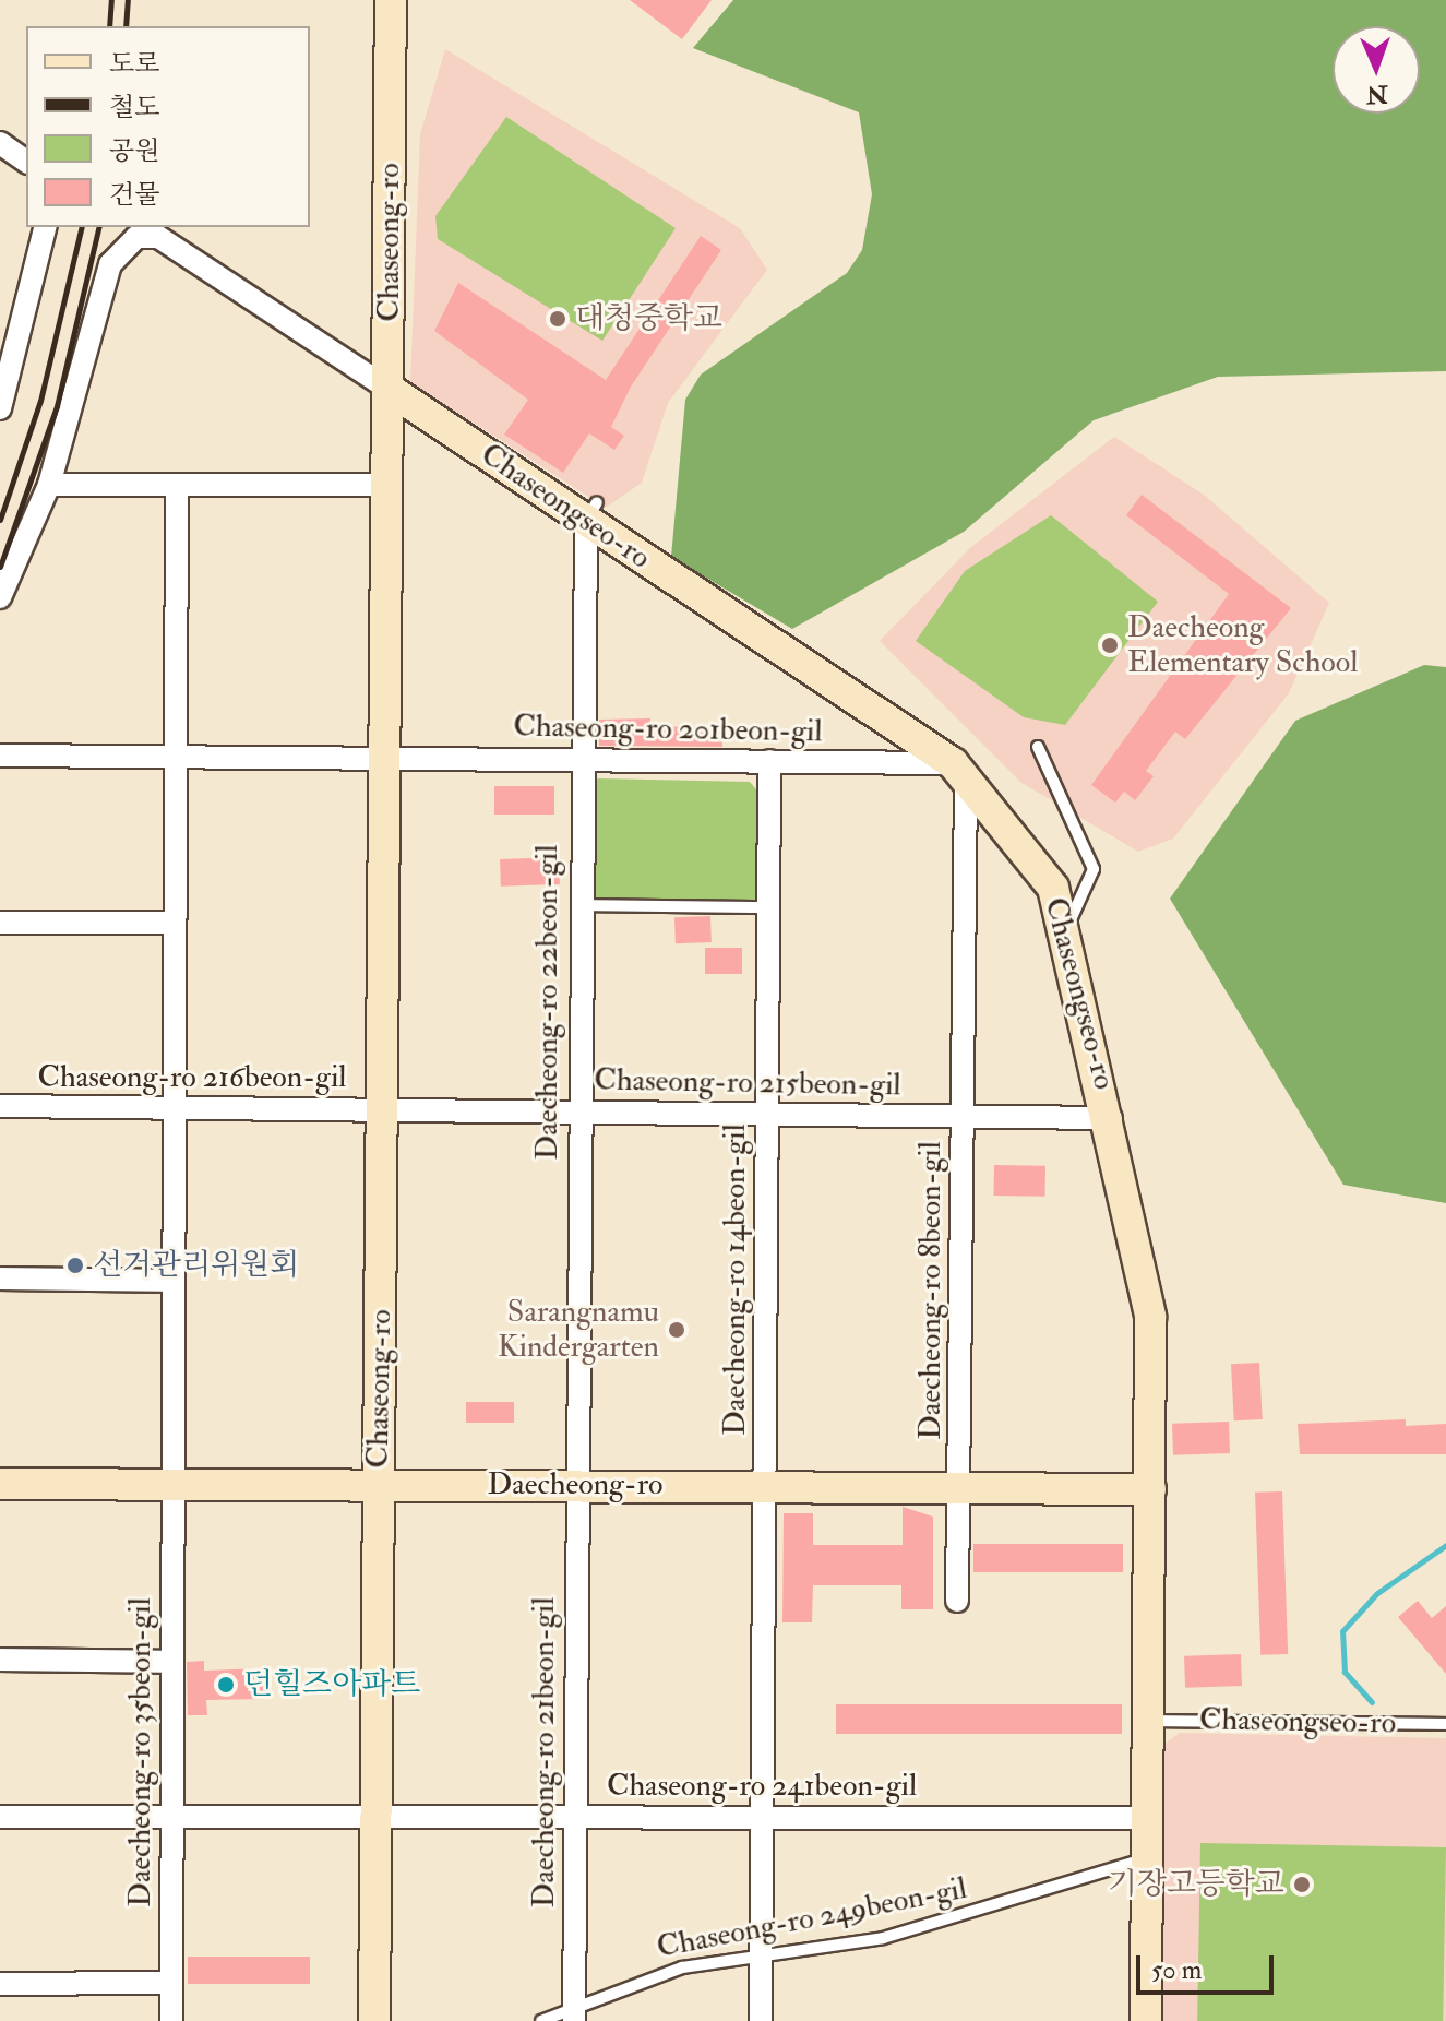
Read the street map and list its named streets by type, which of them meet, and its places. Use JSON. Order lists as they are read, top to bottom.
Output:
{
  "streets": {
    "street": [
      "Chaseong-ro",
      "Chaseongseo-ro",
      "Chaseong-ro 201beon-gil",
      "Daecheong-ro 22beon-gil",
      "Chaseong-ro 216beon-gil",
      "Chaseong-ro 215beon-gil",
      "Daecheong-ro 14beon-gil",
      "Daecheong-ro 8beon-gil",
      "Daecheong-ro",
      "Daecheong-ro 35beon-gil",
      "Daecheong-ro 21beon-gil",
      "Chaseong-ro 241beon-gil"
    ],
    "lane": ["Chaseong-ro 249beon-gil"]
  },
  "crossings": [
    ["Chaseong-ro", "Chaseongseo-ro"],
    ["Chaseong-ro", "Chaseong-ro 201beon-gil"],
    ["Chaseong-ro", "Chaseong-ro 216beon-gil"],
    ["Chaseong-ro", "Chaseong-ro 215beon-gil"],
    ["Chaseong-ro", "Daecheong-ro"],
    ["Chaseong-ro", "Chaseong-ro 241beon-gil"],
    ["Chaseongseo-ro", "Chaseong-ro 201beon-gil"],
    ["Chaseongseo-ro", "Daecheong-ro 22beon-gil"],
    ["Chaseongseo-ro", "Chaseong-ro 215beon-gil"],
    ["Chaseongseo-ro", "Daecheong-ro 8beon-gil"],
    ["Chaseongseo-ro", "Daecheong-ro"],
    ["Chaseongseo-ro", "Chaseong-ro 241beon-gil"],
    ["Chaseongseo-ro", "Chaseong-ro 249beon-gil"],
    ["Chaseong-ro 201beon-gil", "Daecheong-ro 22beon-gil"],
    ["Chaseong-ro 201beon-gil", "Daecheong-ro 14beon-gil"],
    ["Chaseong-ro 201beon-gil", "Daecheong-ro 8beon-gil"],
    ["Daecheong-ro 22beon-gil", "Chaseong-ro 215beon-gil"],
    ["Daecheong-ro 22beon-gil", "Daecheong-ro"],
    ["Daecheong-ro 22beon-gil", "Daecheong-ro 21beon-gil"],
    ["Chaseong-ro 216beon-gil", "Chaseong-ro 215beon-gil"],
    ["Chaseong-ro 216beon-gil", "Daecheong-ro 35beon-gil"],
    ["Chaseong-ro 215beon-gil", "Daecheong-ro 14beon-gil"],
    ["Chaseong-ro 215beon-gil", "Daecheong-ro 8beon-gil"],
    ["Daecheong-ro 14beon-gil", "Daecheong-ro"],
    ["Daecheong-ro 14beon-gil", "Chaseong-ro 241beon-gil"],
    ["Daecheong-ro 14beon-gil", "Chaseong-ro 249beon-gil"],
    ["Daecheong-ro 8beon-gil", "Daecheong-ro"],
    ["Daecheong-ro", "Daecheong-ro 35beon-gil"],
    ["Daecheong-ro", "Daecheong-ro 21beon-gil"],
    ["Daecheong-ro 35beon-gil", "Chaseong-ro 241beon-gil"],
    ["Daecheong-ro 21beon-gil", "Chaseong-ro 241beon-gil"],
    ["Daecheong-ro 21beon-gil", "Chaseong-ro 249beon-gil"]
  ],
  "places": [
    "대청중학교",
    "Daecheong Elementary School",
    "선거관리위원회",
    "Sarangnamu Kindergarten",
    "던힐즈아파트",
    "기장고등학교"
  ],
  "legend": [
    "도로",
    "철도",
    "공원",
    "건물"
  ],
  "scale_bar": "50 m",
  "north": "bottom"
}
